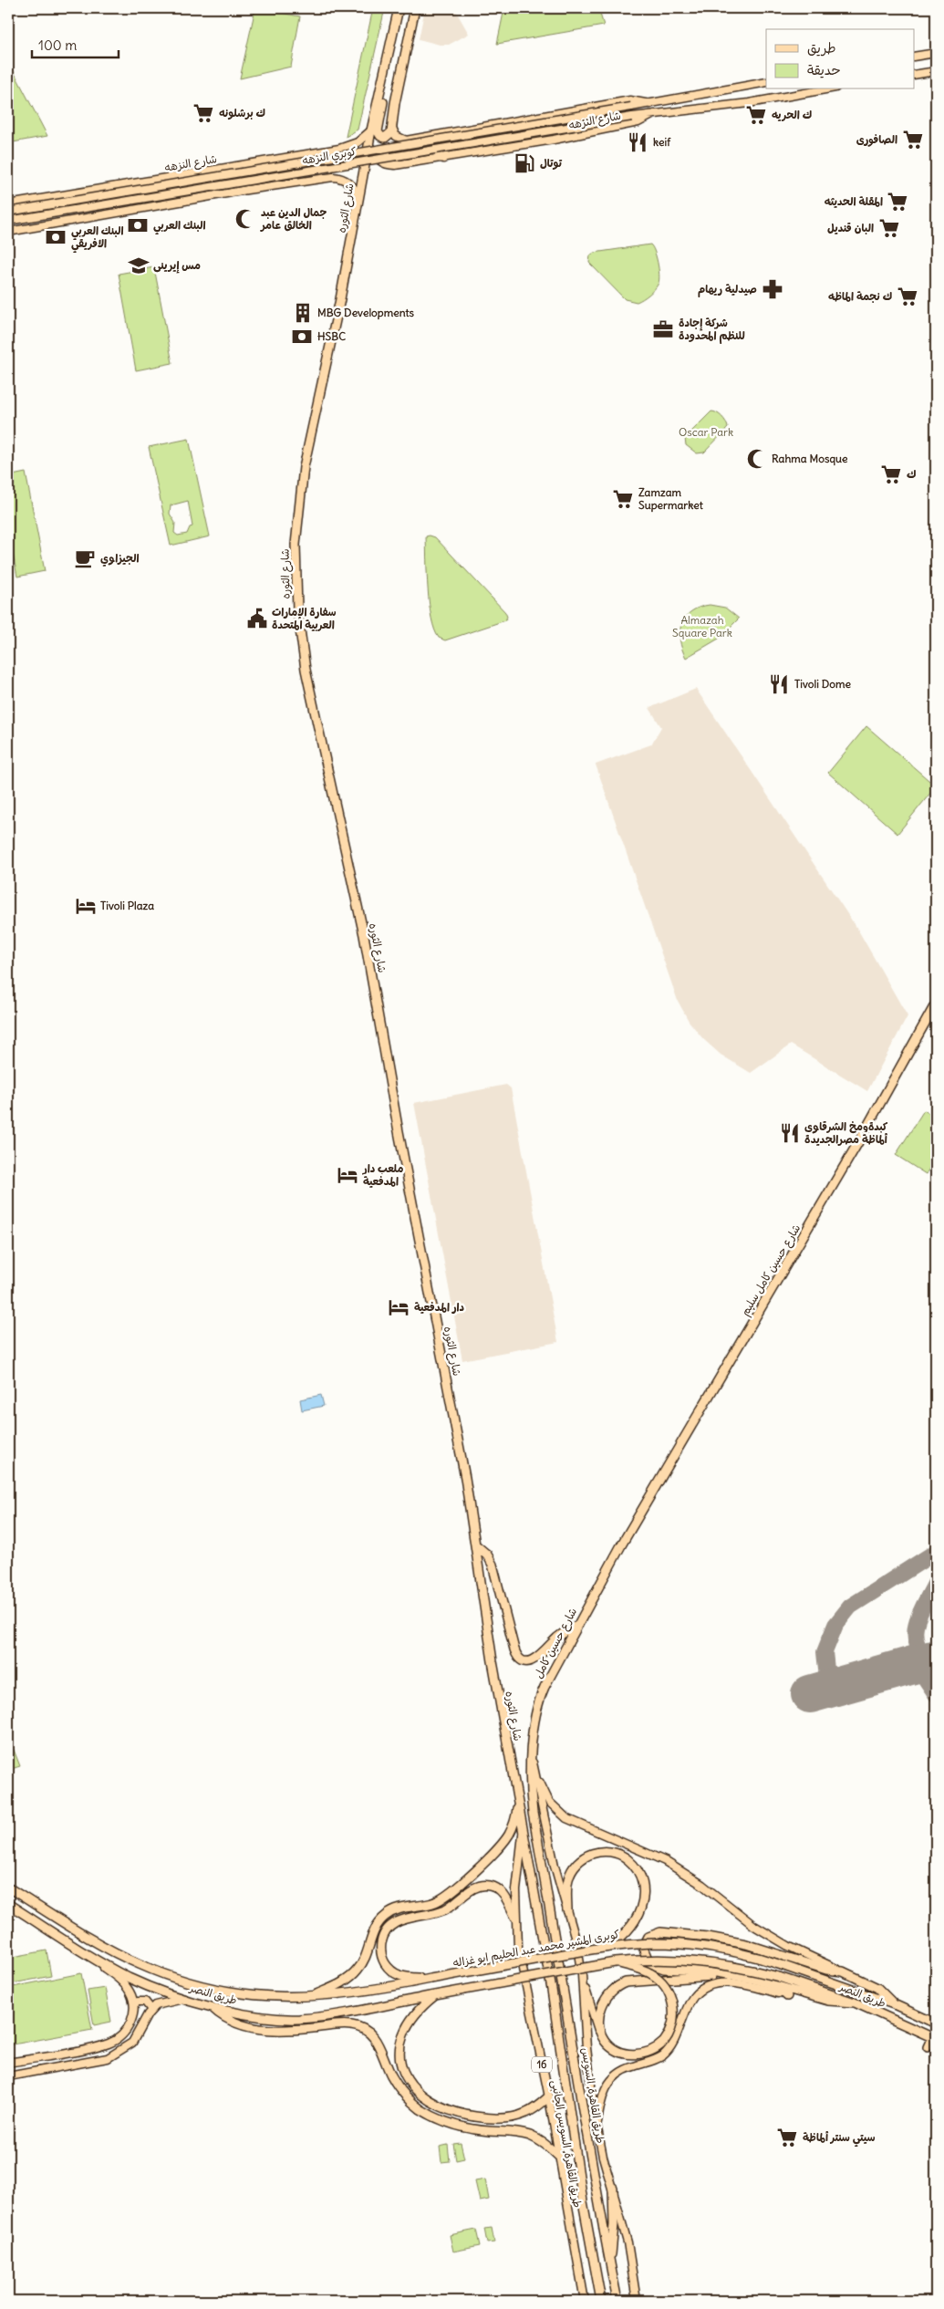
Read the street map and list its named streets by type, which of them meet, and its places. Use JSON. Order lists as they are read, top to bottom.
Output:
{
  "streets": {
    "highway": [
      "شارع الثوره",
      "شارع حسين كامل سليم",
      "شارع حسين كامل",
      "كوبرى المشير محمد عبد الحليم ابو غزاله",
      "طريق النصر",
      "16",
      "طريق القاهرة, السويس"
    ],
    "main road": ["شارع النزهه", "كوبري النزهه", "طريق القاهرة, السويس الجانبى"]
  },
  "crossings": [
    ["شارع النزهه", "كوبري النزهه"],
    ["شارع النزهه", "شارع الثوره"],
    ["شارع الثوره", "طريق القاهرة, السويس الجانبى"],
    ["شارع حسين كامل سليم", "شارع حسين كامل"],
    ["شارع حسين كامل", "طريق القاهرة, السويس"],
    ["كوبرى المشير محمد عبد الحليم ابو غزاله", "طريق النصر"]
  ],
  "parks": ["Oscar Park", "Almazah Square Park"],
  "places": {
    "supermarket": [
      "ك برشلونه",
      "ك الحريه",
      "الصافورى",
      "المقلة الحديثه",
      "البان قنديل",
      "ك نجمة الماظه",
      "ك",
      "Zamzam Supermarket",
      "سيتي سنتر ألماظة"
    ],
    "restaurant": ["keif", "Tivoli Dome", "كبدةومخ الشرقاوي ألماظة مصرالجديدة"],
    "fuel station": ["توتال"],
    "mosque": ["جمال الدين عبد الخالق عامر", "Rahma Mosque"],
    "bank": ["البنك العربي", "البنك العربي الافريقي", "HSBC"],
    "school or university": ["مس إيرينى"],
    "pharmacy": ["صيدلية ريهام"],
    "building": ["MBG Developments"],
    "office": ["شركة إجادة للنظم المحدودة"],
    "cafe": ["الجيزاوي"],
    "public building": ["سفارة الإمارات العربية المتحدة"],
    "hotel": ["Tivoli Plaza", "ملعب دار المدفعية", "دار المدفعية"]
  },
  "legend": ["طريق", "حديقة"],
  "scale_bar": "100 m"
}
